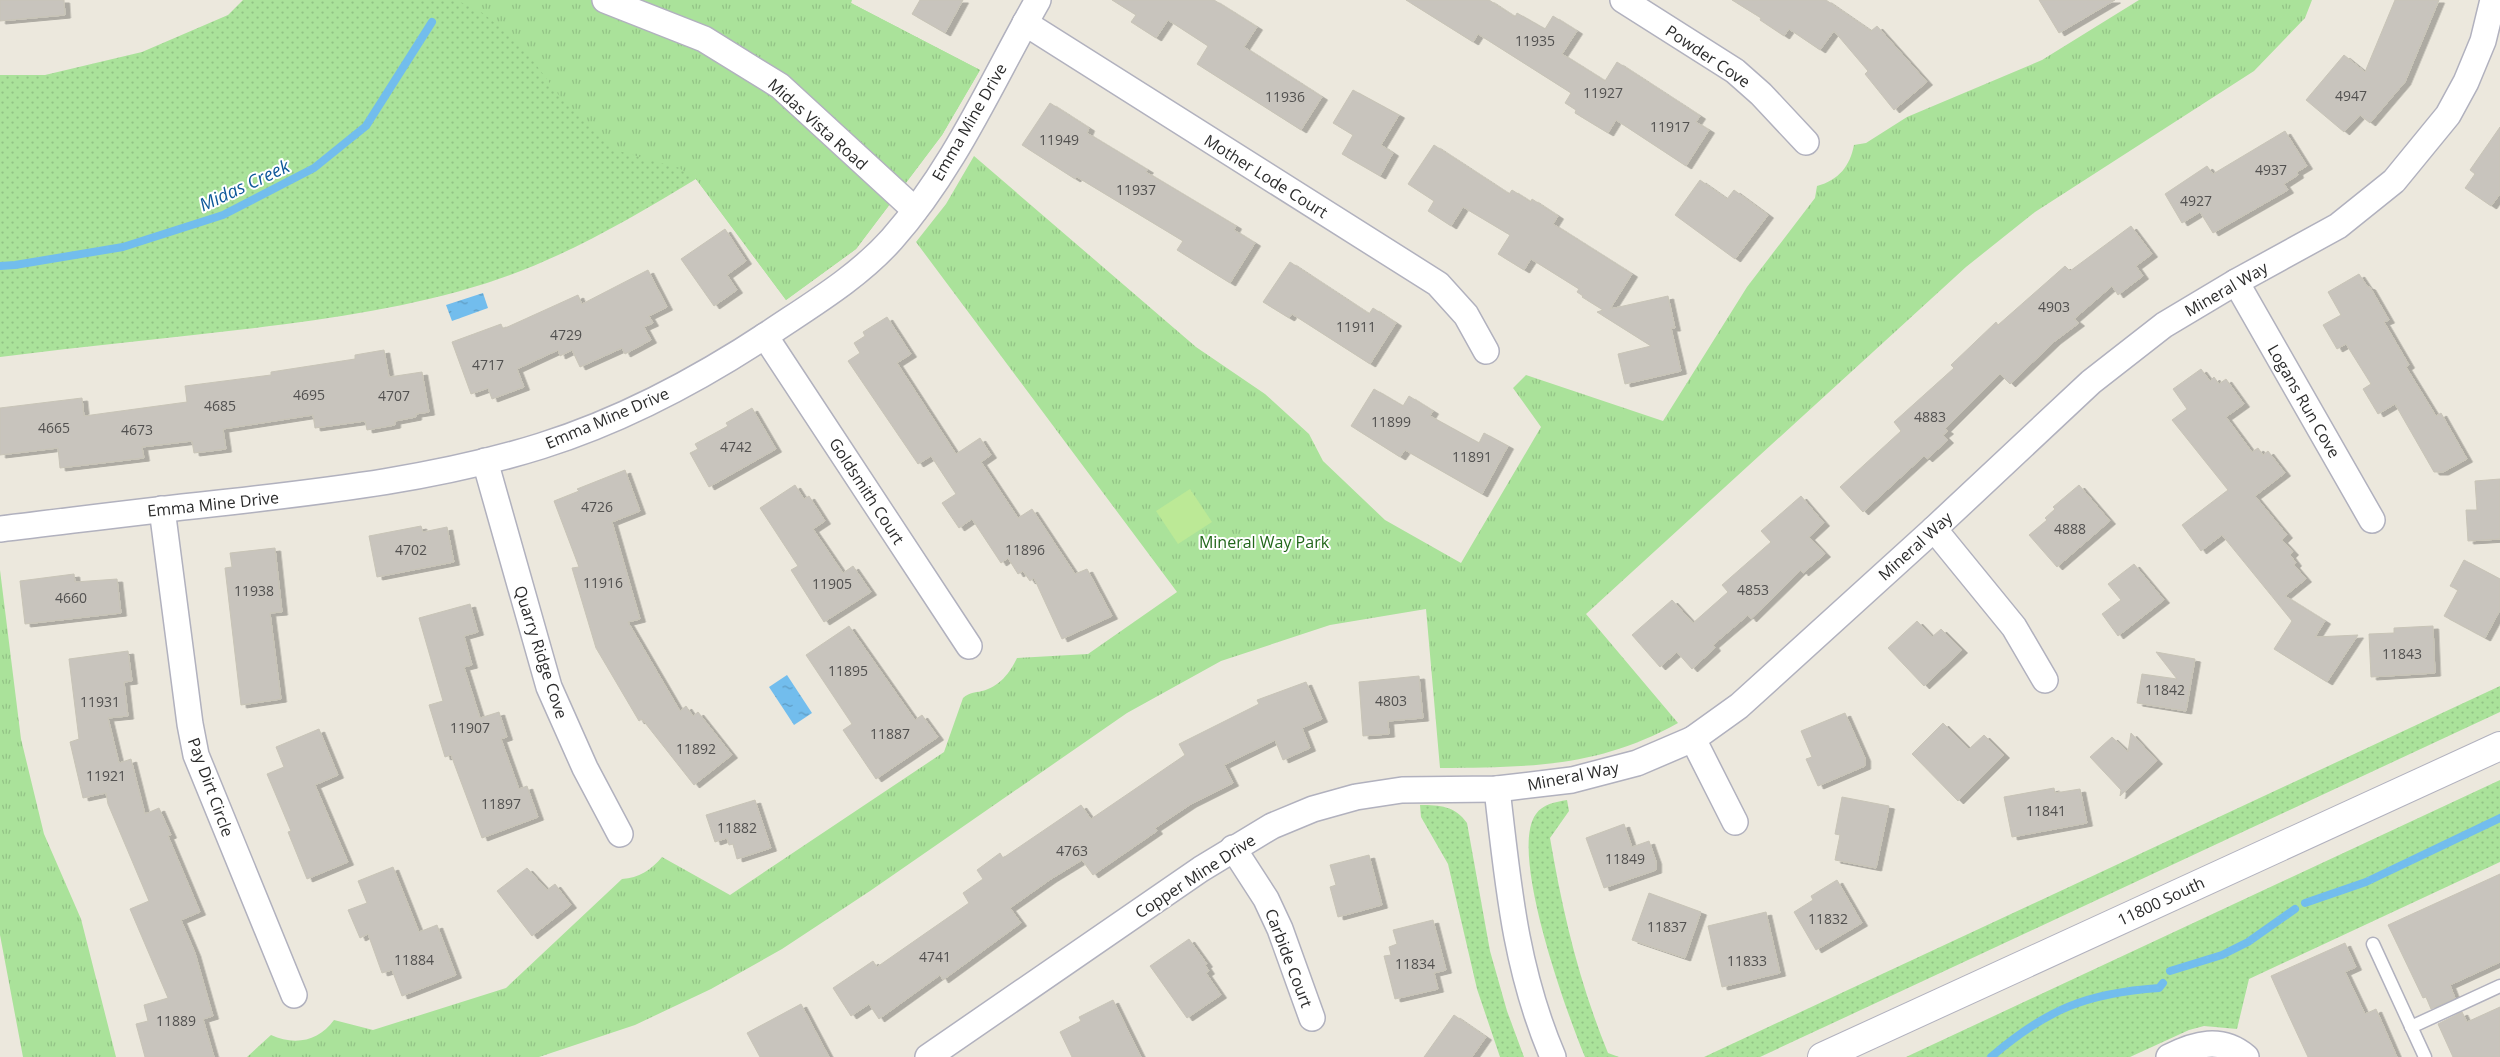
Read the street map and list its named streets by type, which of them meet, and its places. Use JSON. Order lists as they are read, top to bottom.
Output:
{
  "streets": {
    "main road": ["11800 South"],
    "street": [
      "Powder Cove",
      "Emma Mine Drive",
      "Midas Vista Road",
      "Mother Lode Court",
      "Mineral Way",
      "Logans Run Cove",
      "Goldsmith Court",
      "Quarry Ridge Cove",
      "Pay Dirt Circle",
      "Copper Mine Drive",
      "Carbide Court"
    ]
  },
  "crossings": [
    ["Emma Mine Drive", "Midas Vista Road"],
    ["Emma Mine Drive", "Mother Lode Court"],
    ["Emma Mine Drive", "Goldsmith Court"],
    ["Emma Mine Drive", "Quarry Ridge Cove"],
    ["Emma Mine Drive", "Pay Dirt Circle"],
    ["Mineral Way", "Logans Run Cove"],
    ["Mineral Way", "Copper Mine Drive"],
    ["Copper Mine Drive", "Carbide Court"]
  ],
  "water": ["Midas Creek"],
  "parks": ["Mineral Way Park"],
  "house_numbers": [
    "11935",
    "11927",
    "4947",
    "11936",
    "11917",
    "11949",
    "4937",
    "11937",
    "4927",
    "4903",
    "11911",
    "4729",
    "4717",
    "4695",
    "4707",
    "4685",
    "4883",
    "11899",
    "4665",
    "4673",
    "4742",
    "11891",
    "4726",
    "4888",
    "4702",
    "11896",
    "11916",
    "11905",
    "4853",
    "11938",
    "4660",
    "11843",
    "11895",
    "11842",
    "4803",
    "11931",
    "11907",
    "11887",
    "11892",
    "11921",
    "11897",
    "11841",
    "11882",
    "4763",
    "11849",
    "11832",
    "11837",
    "4741",
    "11884",
    "11833",
    "11834",
    "11889"
  ]
}
